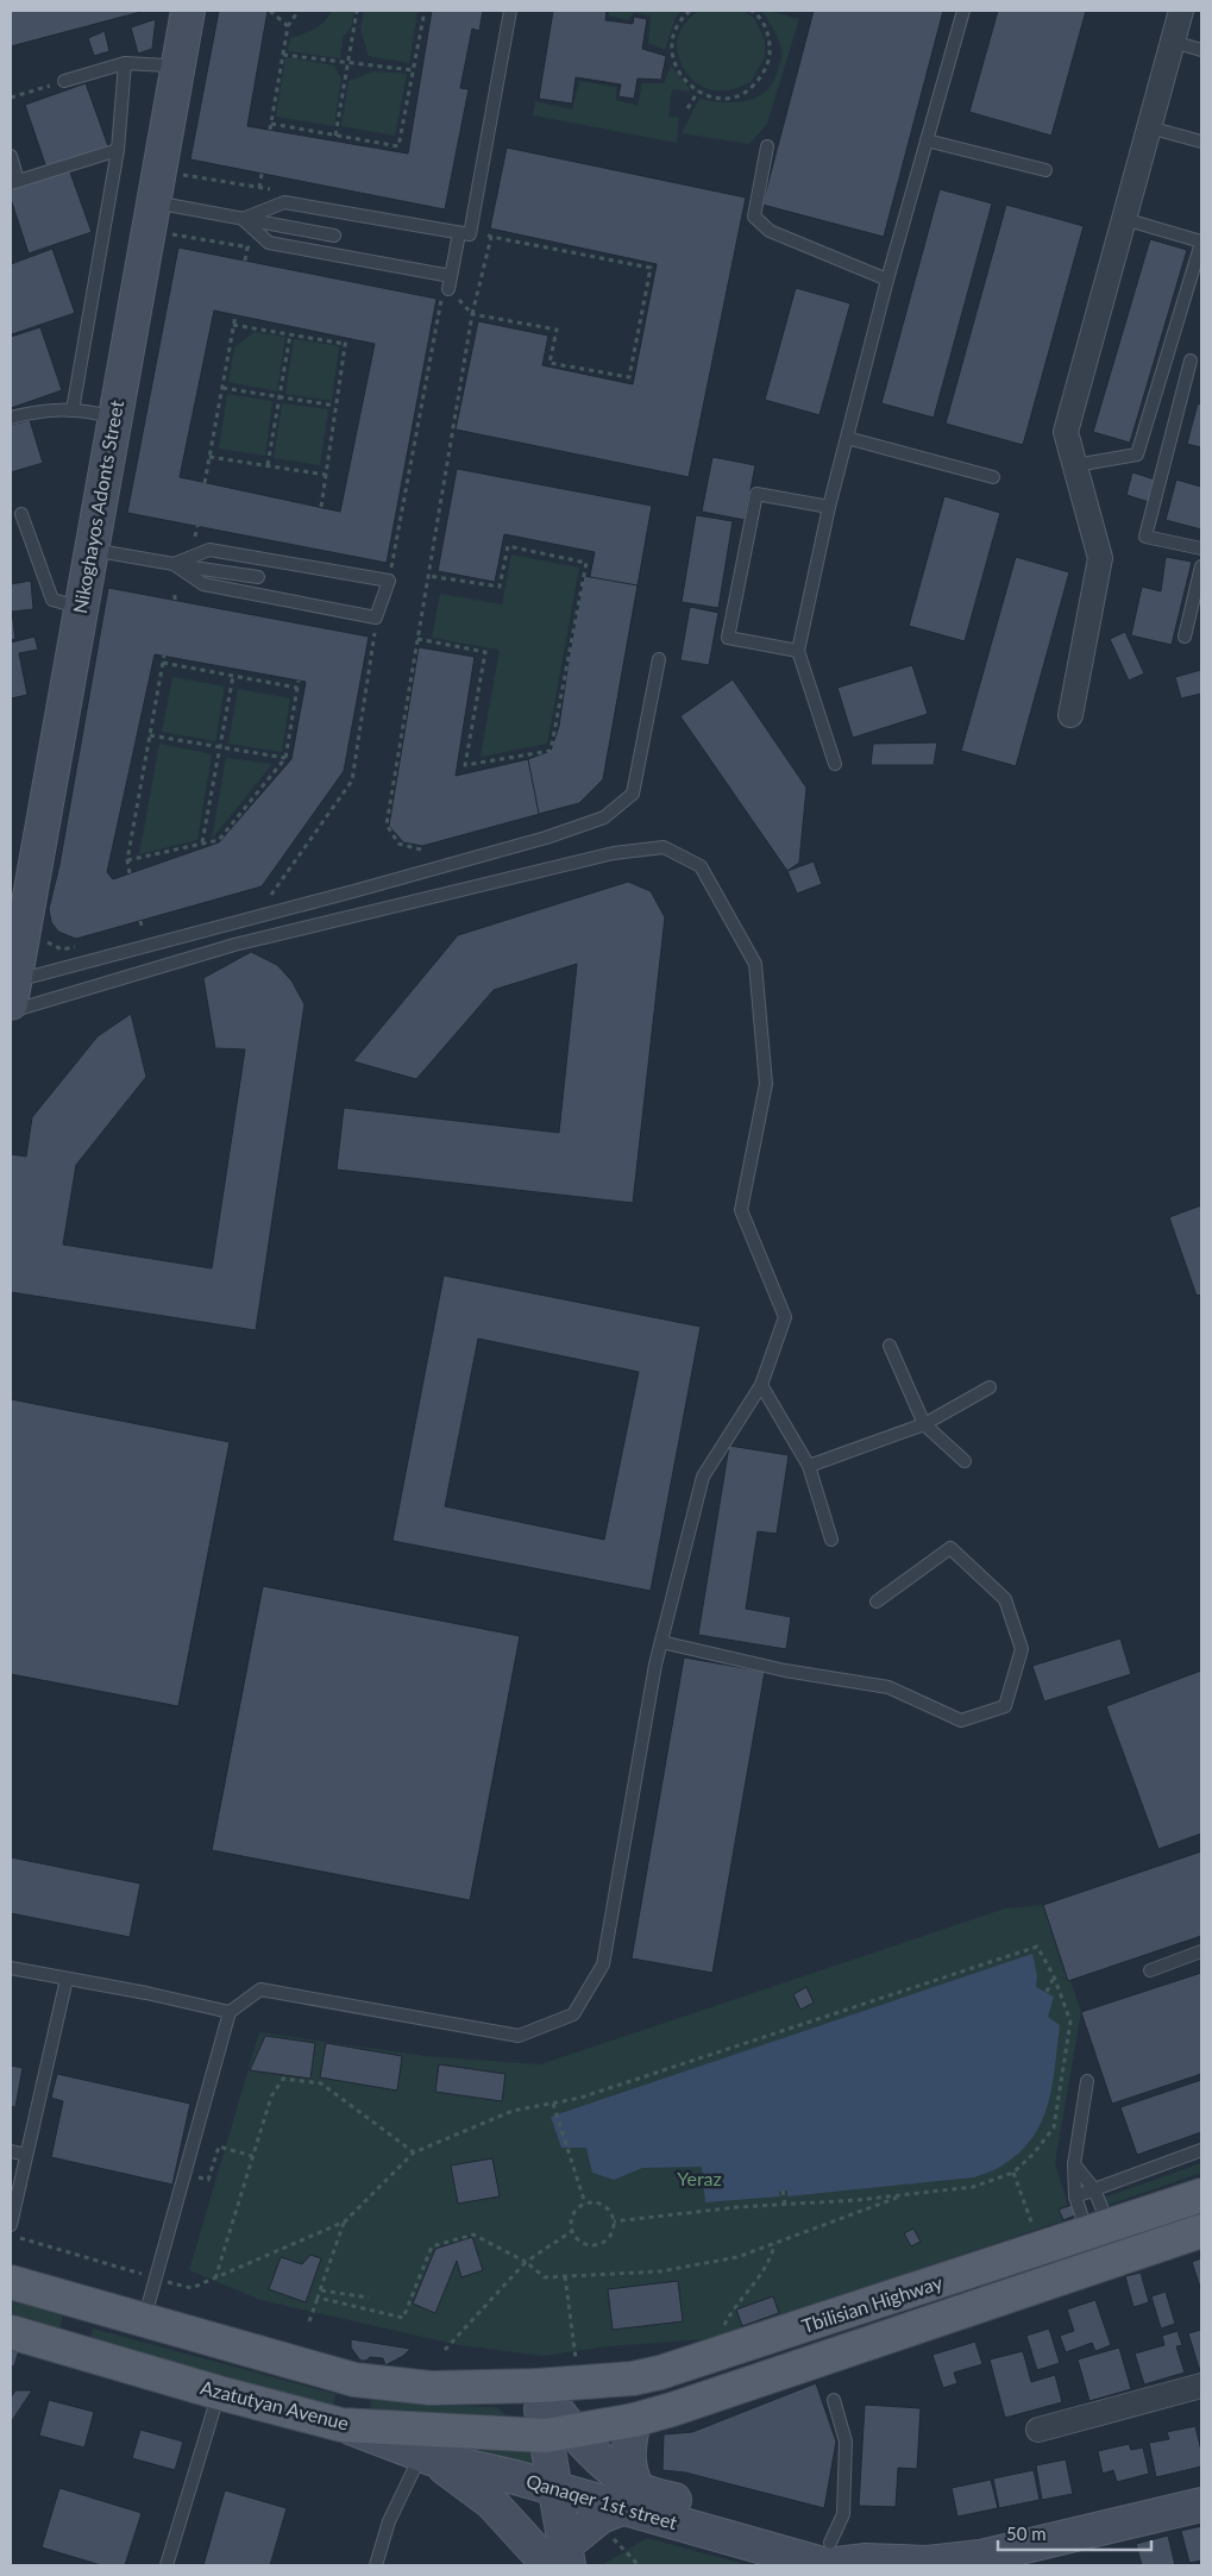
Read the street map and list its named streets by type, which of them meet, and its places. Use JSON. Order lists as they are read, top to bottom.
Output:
{
  "streets": {
    "main road": ["Tbilisian Highway", "Azatutyan Avenue"],
    "street": ["Nikoghayos Adonts Street", "Qanaqer 1st street"]
  },
  "crossings": [
    ["Tbilisian Highway", "Azatutyan Avenue"],
    ["Tbilisian Highway", "Qanaqer 1st street"],
    ["Azatutyan Avenue", "Qanaqer 1st street"]
  ],
  "parks": ["Yeraz"],
  "scale_bar": "50 m"
}
